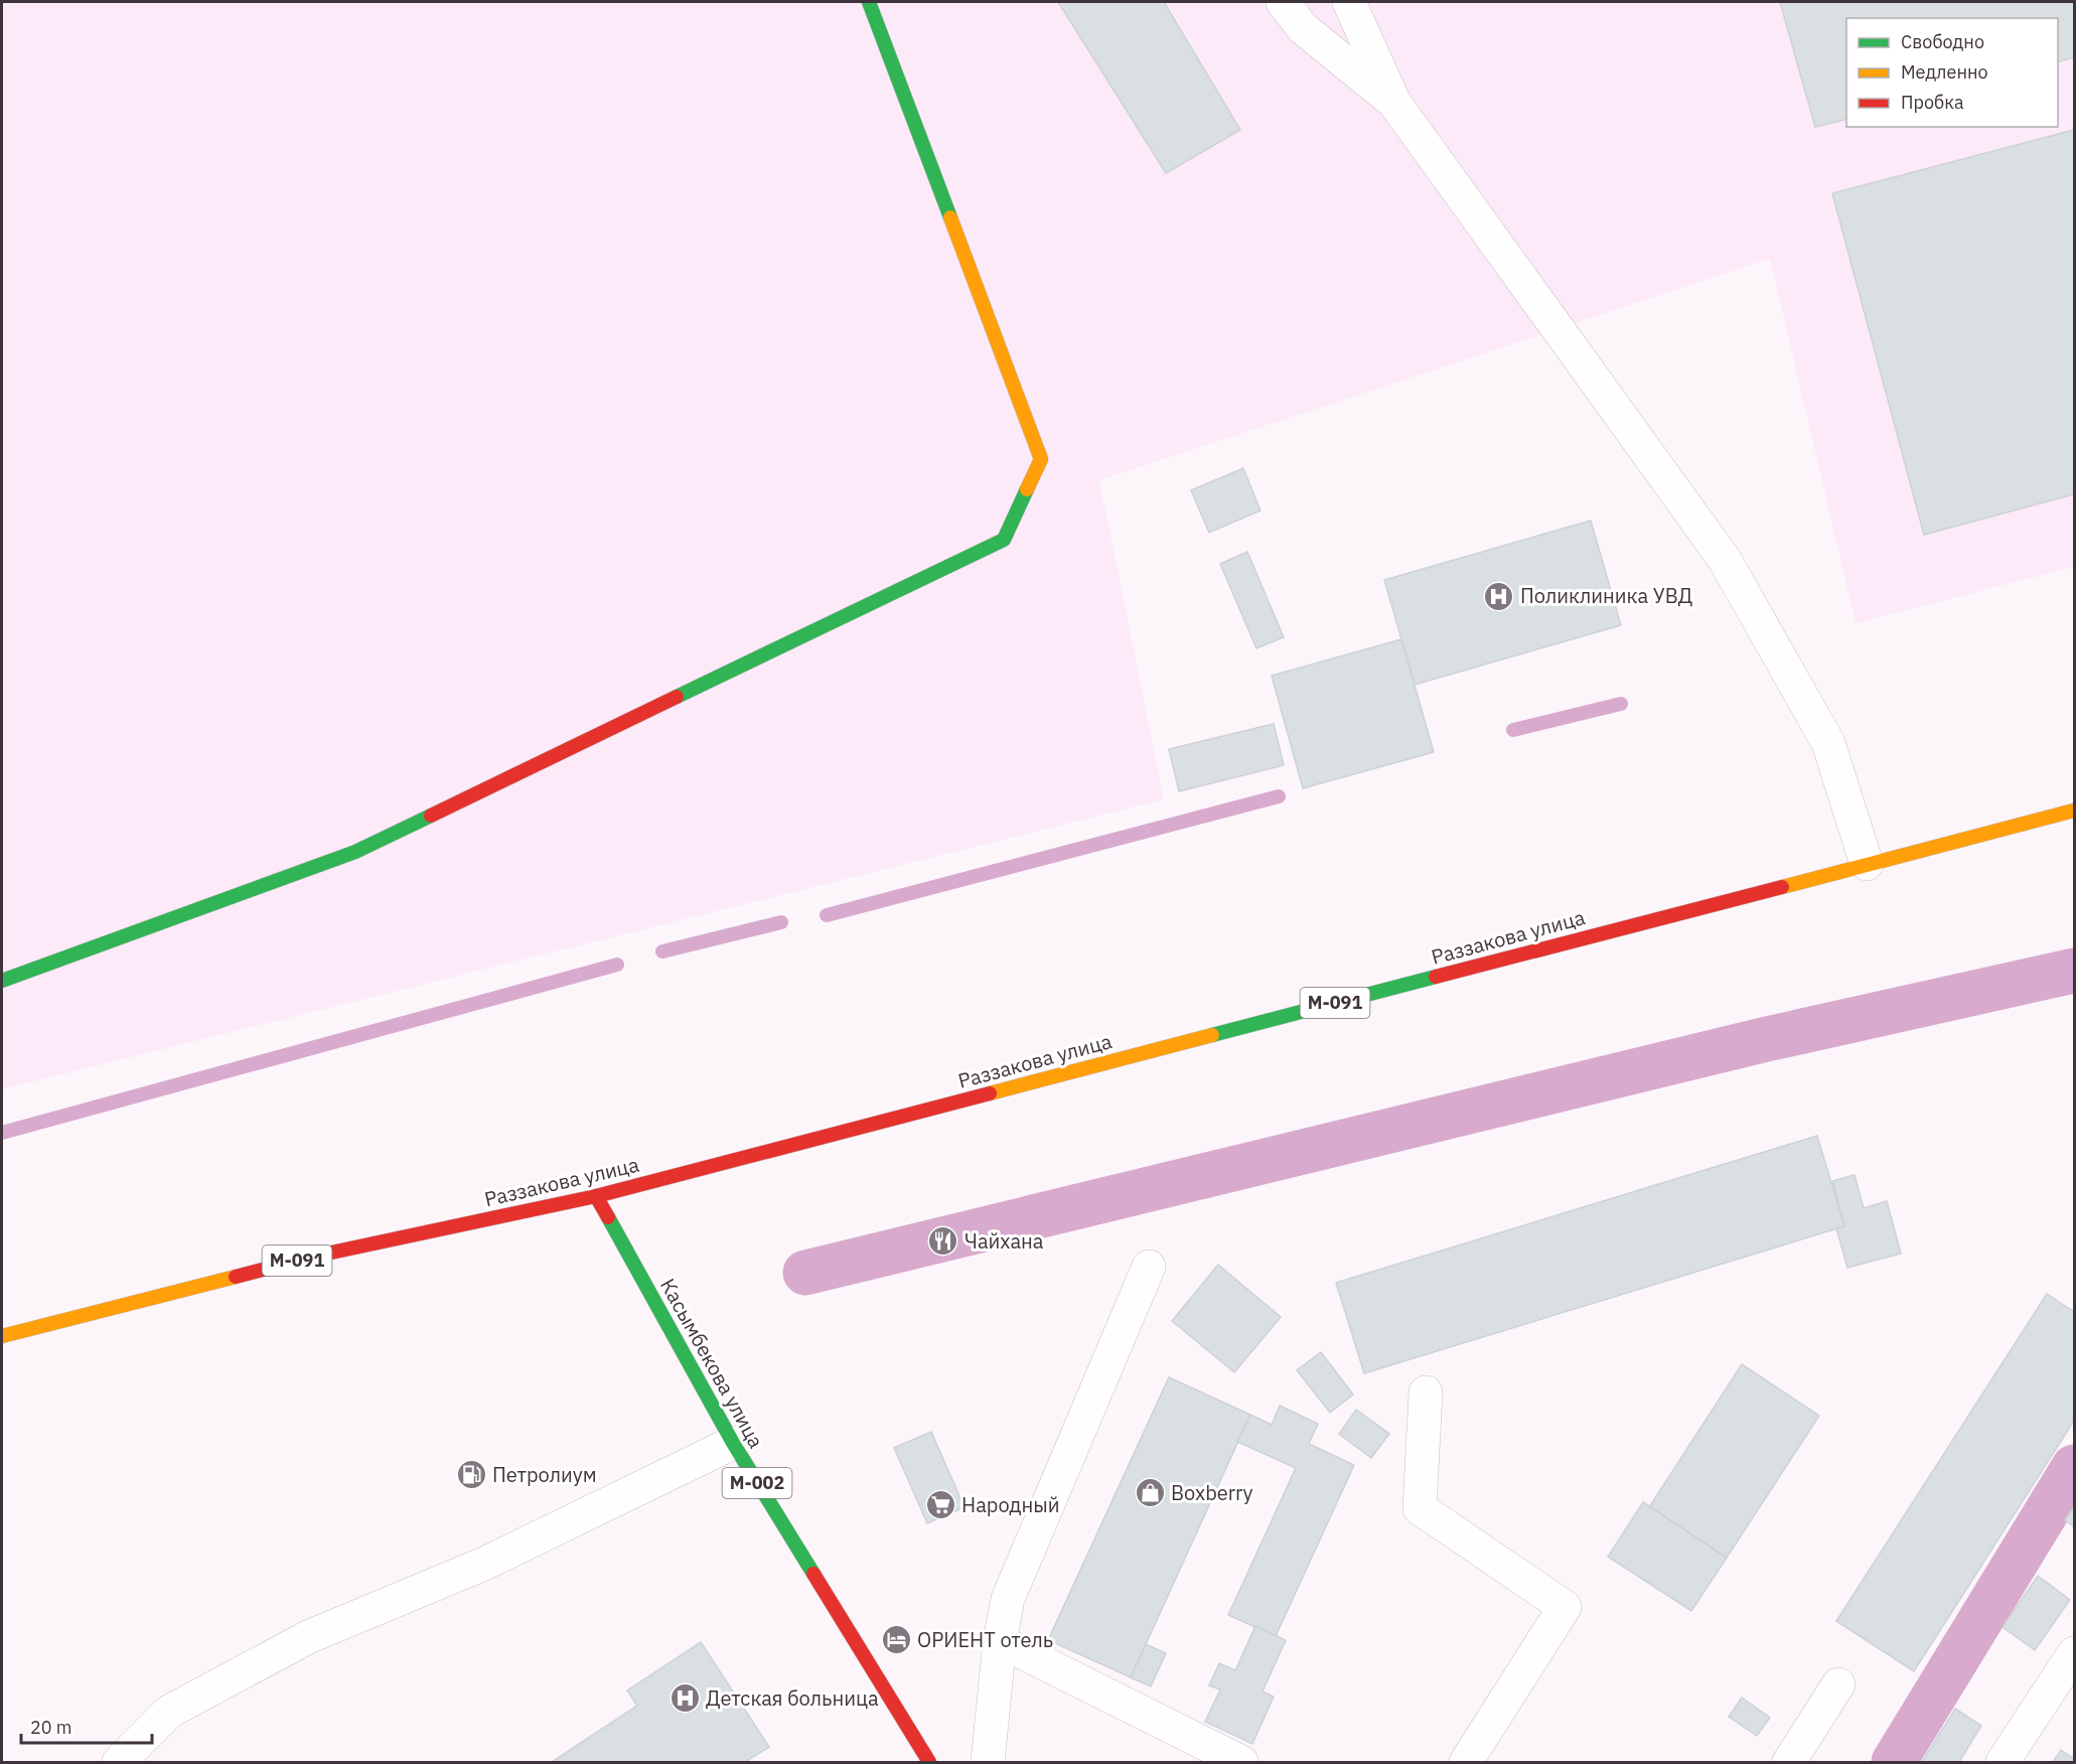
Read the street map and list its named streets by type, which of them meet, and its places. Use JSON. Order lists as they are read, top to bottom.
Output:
{
  "streets": {
    "main road": [
      "Раззакова улица",
      "М-091",
      "Касымбекова улица",
      "M-002"
    ]
  },
  "crossings": [
    ["Раззакова улица", "Касымбекова улица"]
  ],
  "places": {
    "hospital": ["Поликлиника УВД", "Детская больница"],
    "restaurant": ["Чайхана"],
    "fuel station": ["Петролиум"],
    "shop": ["Boxberry"],
    "supermarket": ["Народный"],
    "hotel": ["ОРИЕНТ отель"]
  },
  "legend": ["Свободно", "Медленно", "Пробка"],
  "scale_bar": "20 m"
}
